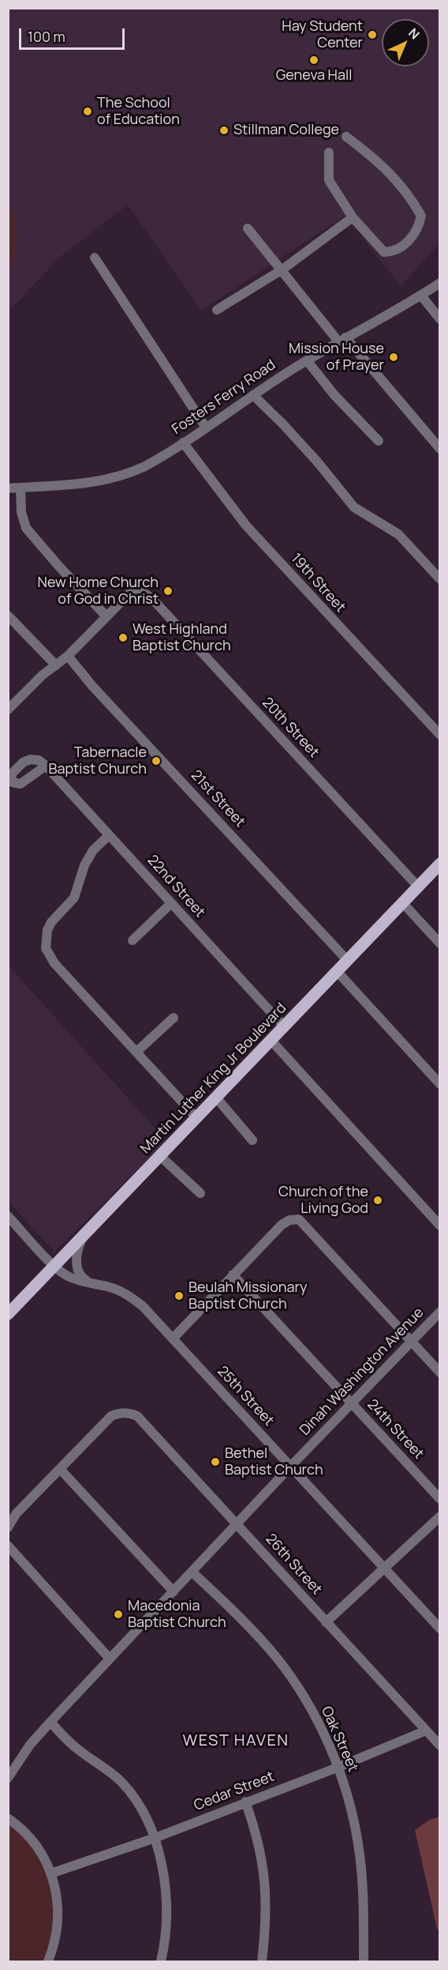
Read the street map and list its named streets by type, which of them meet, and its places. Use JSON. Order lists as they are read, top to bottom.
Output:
{
  "streets": {
    "main road": ["Martin Luther King Jr Boulevard"],
    "street": [
      "Fosters Ferry Road",
      "19th Street",
      "20th Street",
      "21st Street",
      "22nd Street",
      "Dinah Washington Avenue",
      "25th Street",
      "24th Street",
      "26th Street",
      "Oak Street",
      "Cedar Street"
    ]
  },
  "crossings": [
    ["Fosters Ferry Road", "19th Street"],
    ["20th Street", "Martin Luther King Jr Boulevard"],
    ["21st Street", "Martin Luther King Jr Boulevard"],
    ["22nd Street", "Martin Luther King Jr Boulevard"],
    ["Martin Luther King Jr Boulevard", "25th Street"],
    ["Dinah Washington Avenue", "25th Street"],
    ["Dinah Washington Avenue", "24th Street"],
    ["Dinah Washington Avenue", "26th Street"],
    ["Dinah Washington Avenue", "Oak Street"],
    ["26th Street", "Cedar Street"],
    ["Oak Street", "Cedar Street"]
  ],
  "districts": ["WEST HAVEN"],
  "places": [
    "Hay Student Center",
    "Geneva Hall",
    "The School of Education",
    "Stillman College",
    "Mission House of Prayer",
    "New Home Church of God in Christ",
    "West Highland Baptist Church",
    "Tabernacle Baptist Church",
    "Church of the Living God",
    "Beulah Missionary Baptist Church",
    "Bethel Baptist Church",
    "Macedonia Baptist Church"
  ],
  "scale_bar": "100 m",
  "north": "top right"
}
